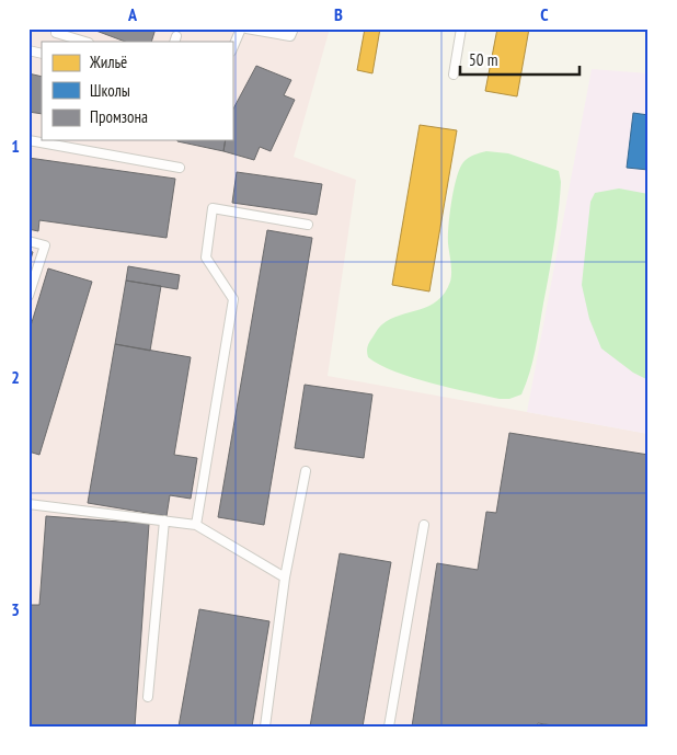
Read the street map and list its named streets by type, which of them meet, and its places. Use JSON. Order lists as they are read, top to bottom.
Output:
{
  "legend": ["Жильё", "Школы", "Промзона"],
  "scale_bar": "50 m",
  "grid": {
    "columns": ["A", "B", "C"],
    "rows": ["1", "2", "3"]
  }
}
